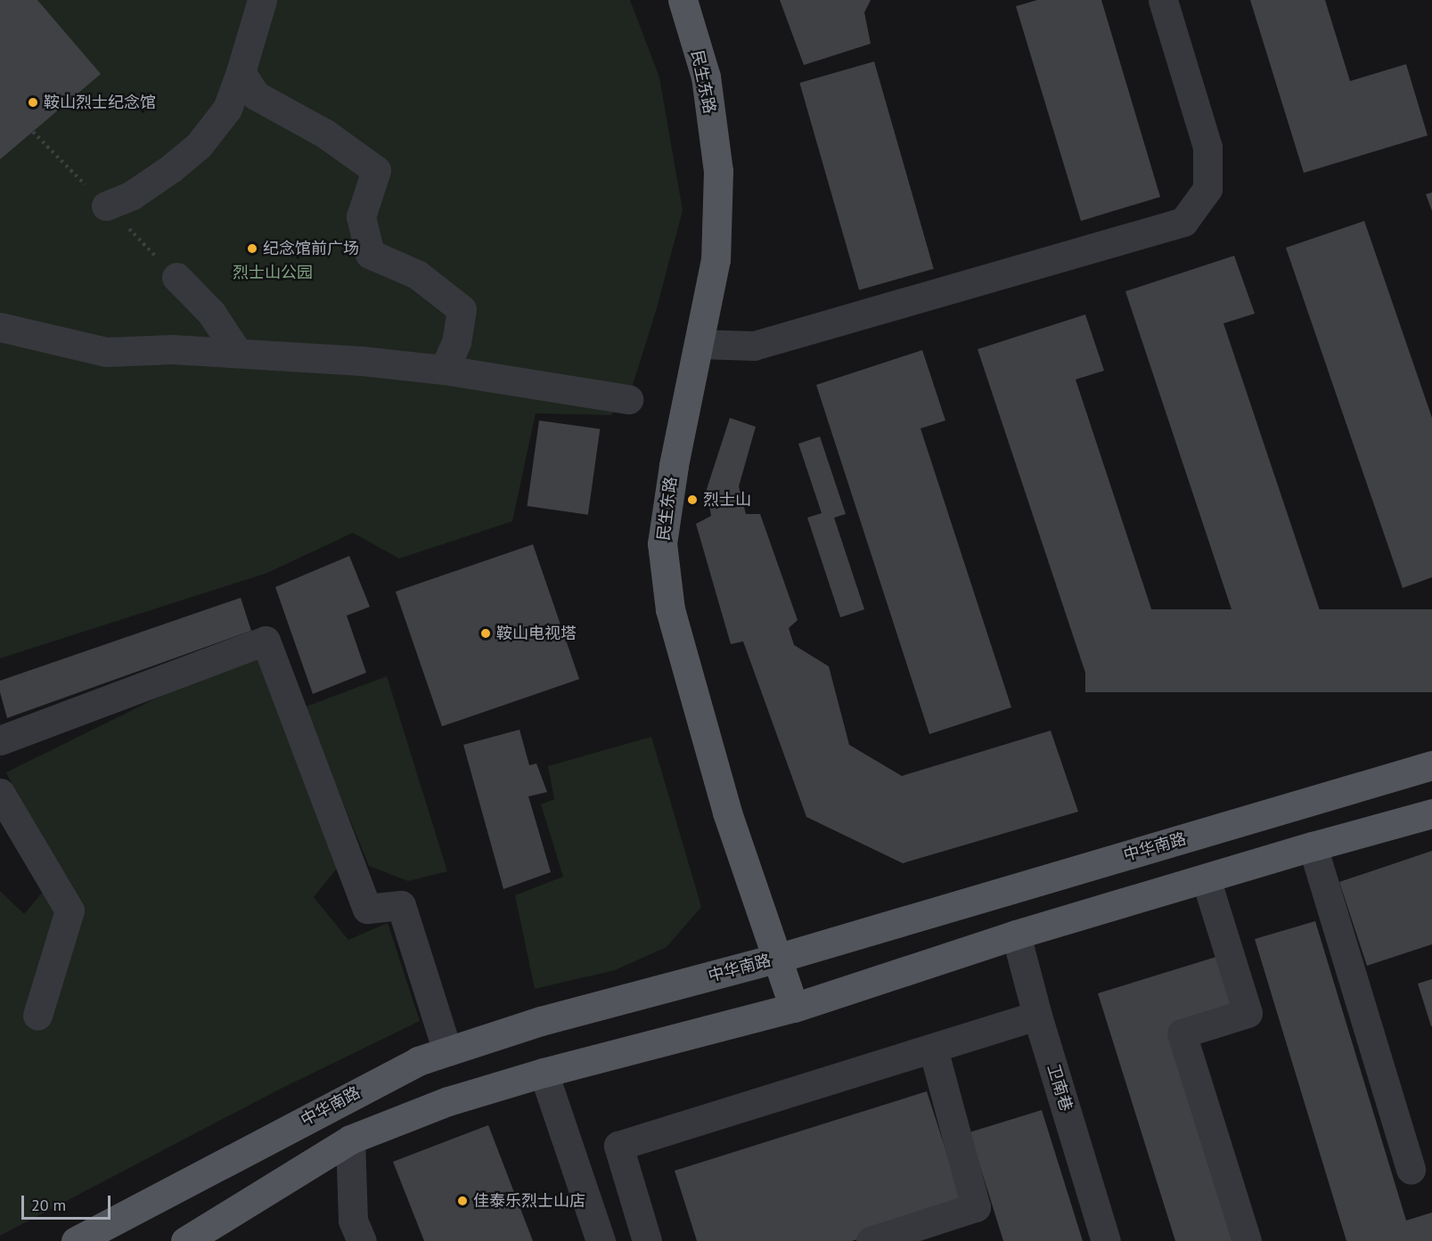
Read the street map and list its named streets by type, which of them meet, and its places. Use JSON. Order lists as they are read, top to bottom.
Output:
{
  "streets": {
    "main road": ["民生东路", "中华南路"],
    "street": ["卫南巷"]
  },
  "crossings": [
    ["民生东路", "中华南路"]
  ],
  "parks": ["烈士山公园"],
  "places": [
    "鞍山烈士纪念馆",
    "纪念馆前广场",
    "烈士山",
    "鞍山电视塔",
    "佳泰乐烈士山店"
  ],
  "scale_bar": "20 m"
}
